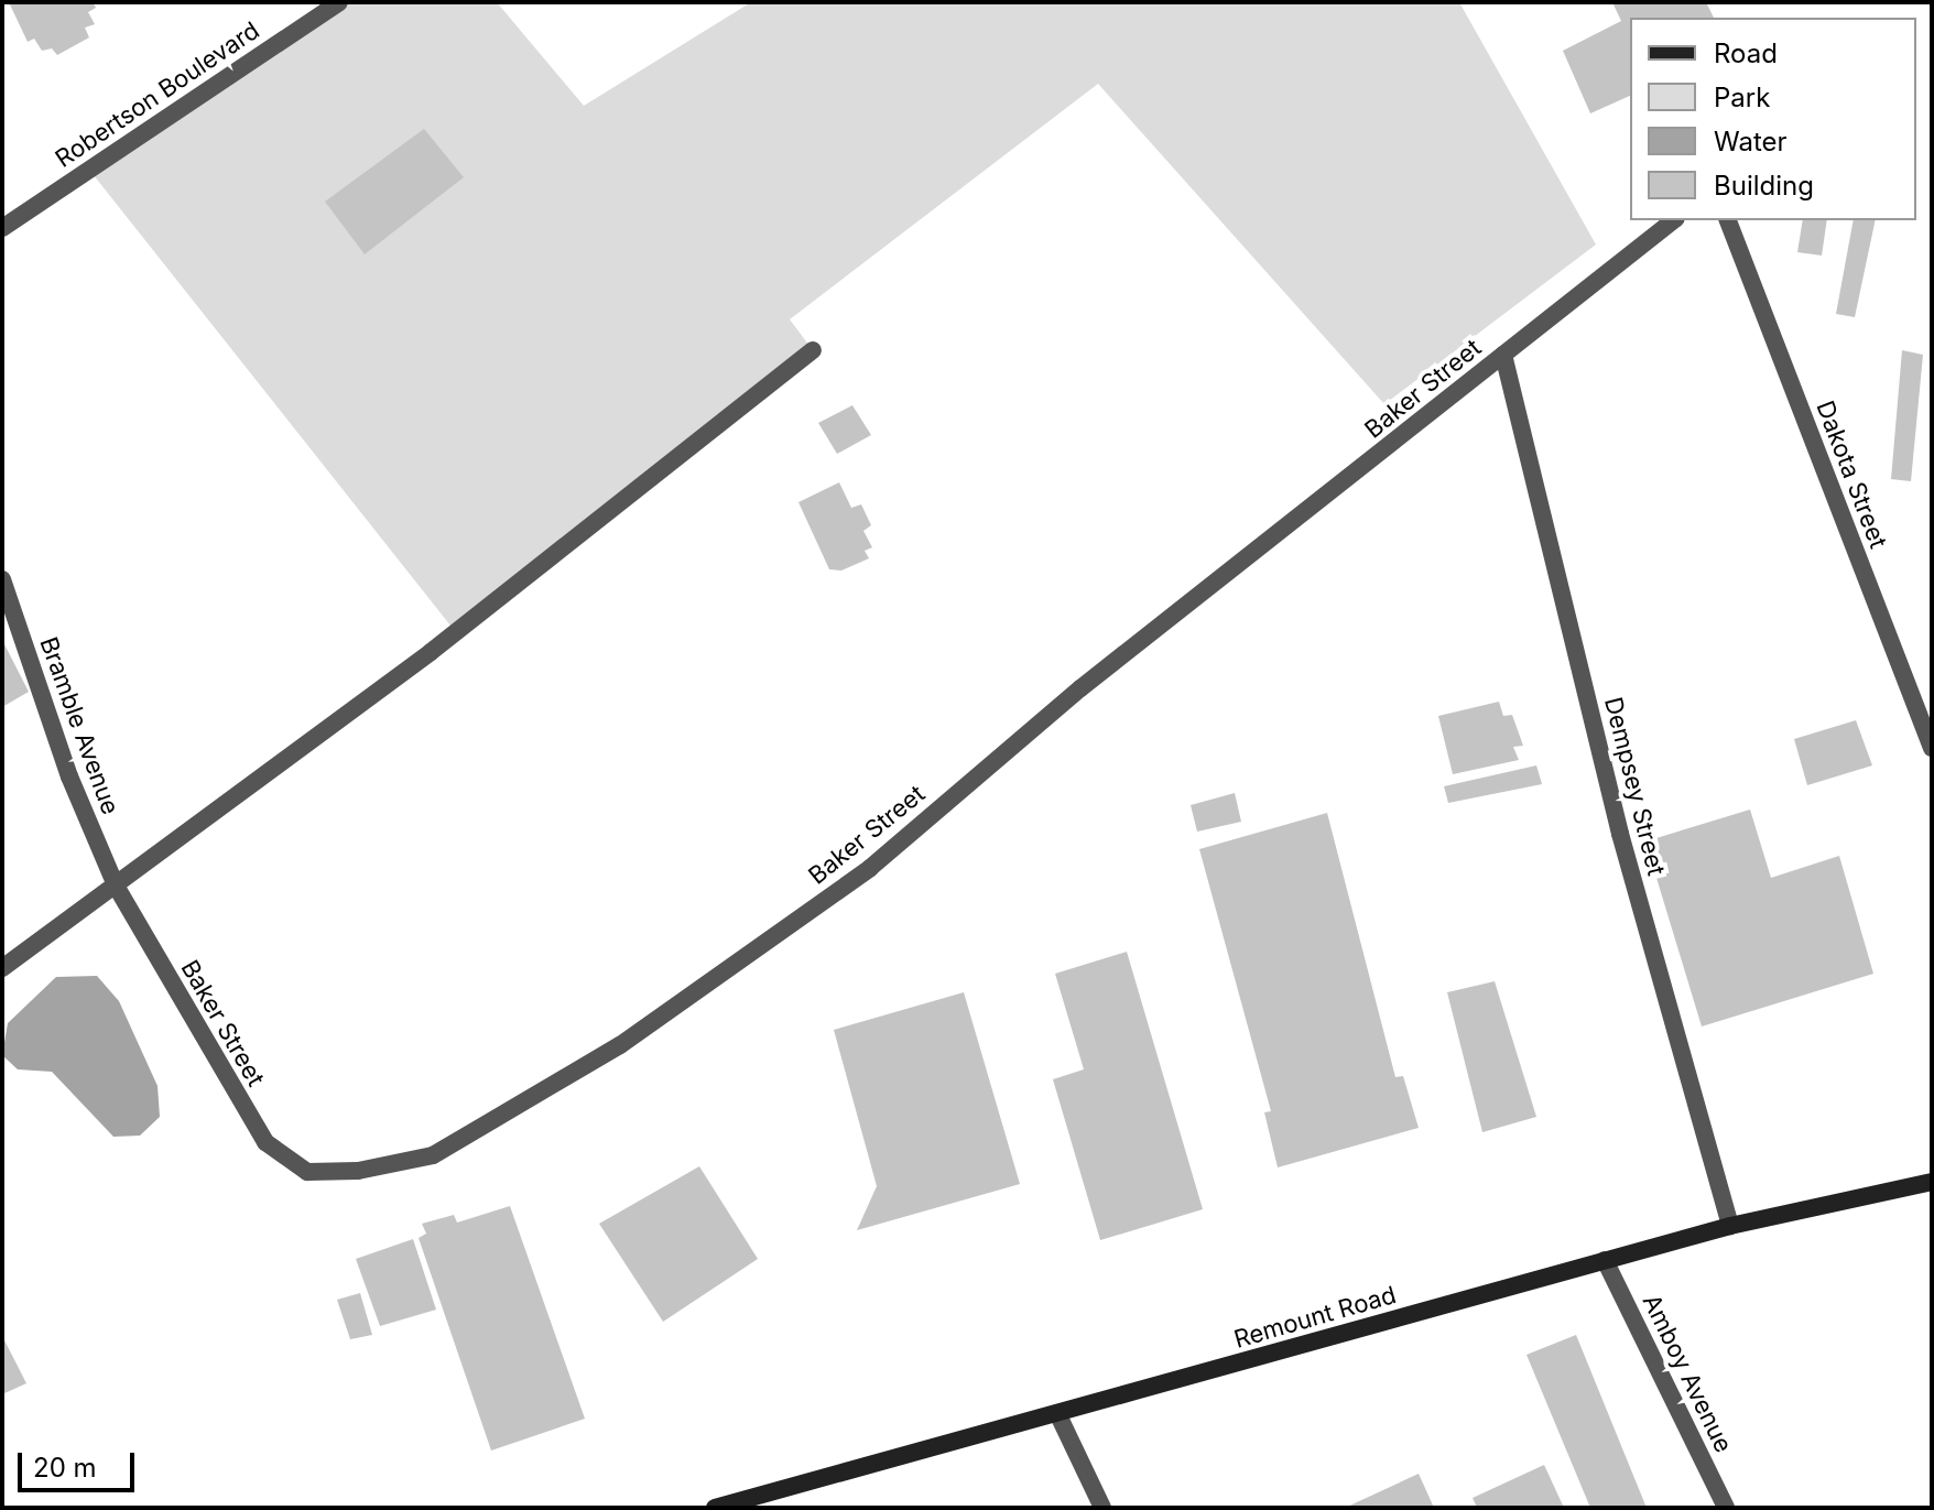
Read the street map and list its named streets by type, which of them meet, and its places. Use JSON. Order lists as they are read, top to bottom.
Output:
{
  "streets": {
    "main road": ["Remount Road"],
    "street": [
      "Robertson Boulevard",
      "Baker Street",
      "Dakota Street",
      "Bramble Avenue",
      "Dempsey Street",
      "Amboy Avenue"
    ]
  },
  "crossings": [
    ["Baker Street", "Bramble Avenue"],
    ["Baker Street", "Dempsey Street"],
    ["Dempsey Street", "Remount Road"],
    ["Remount Road", "Amboy Avenue"]
  ],
  "legend": [
    "Road",
    "Park",
    "Water",
    "Building"
  ],
  "scale_bar": "20 m"
}
